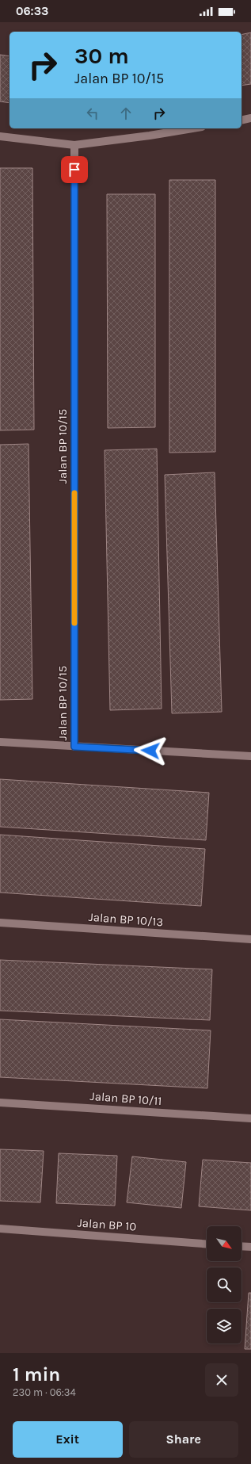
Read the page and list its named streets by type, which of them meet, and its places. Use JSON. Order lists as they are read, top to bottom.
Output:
{
  "streets": {
    "street": [
      "Jalan BP 10/15",
      "Jalan BP 10/13",
      "Jalan BP 10/11",
      "Jalan BP 10"
    ]
  },
  "north": "bottom right",
  "page": {
    "status": "06:33",
    "turn": ["30 m", "Jalan BP 10/15"],
    "heading": ["1 min", "230 m · 06:34"],
    "buttons": ["Exit", "Share"]
  }
}
